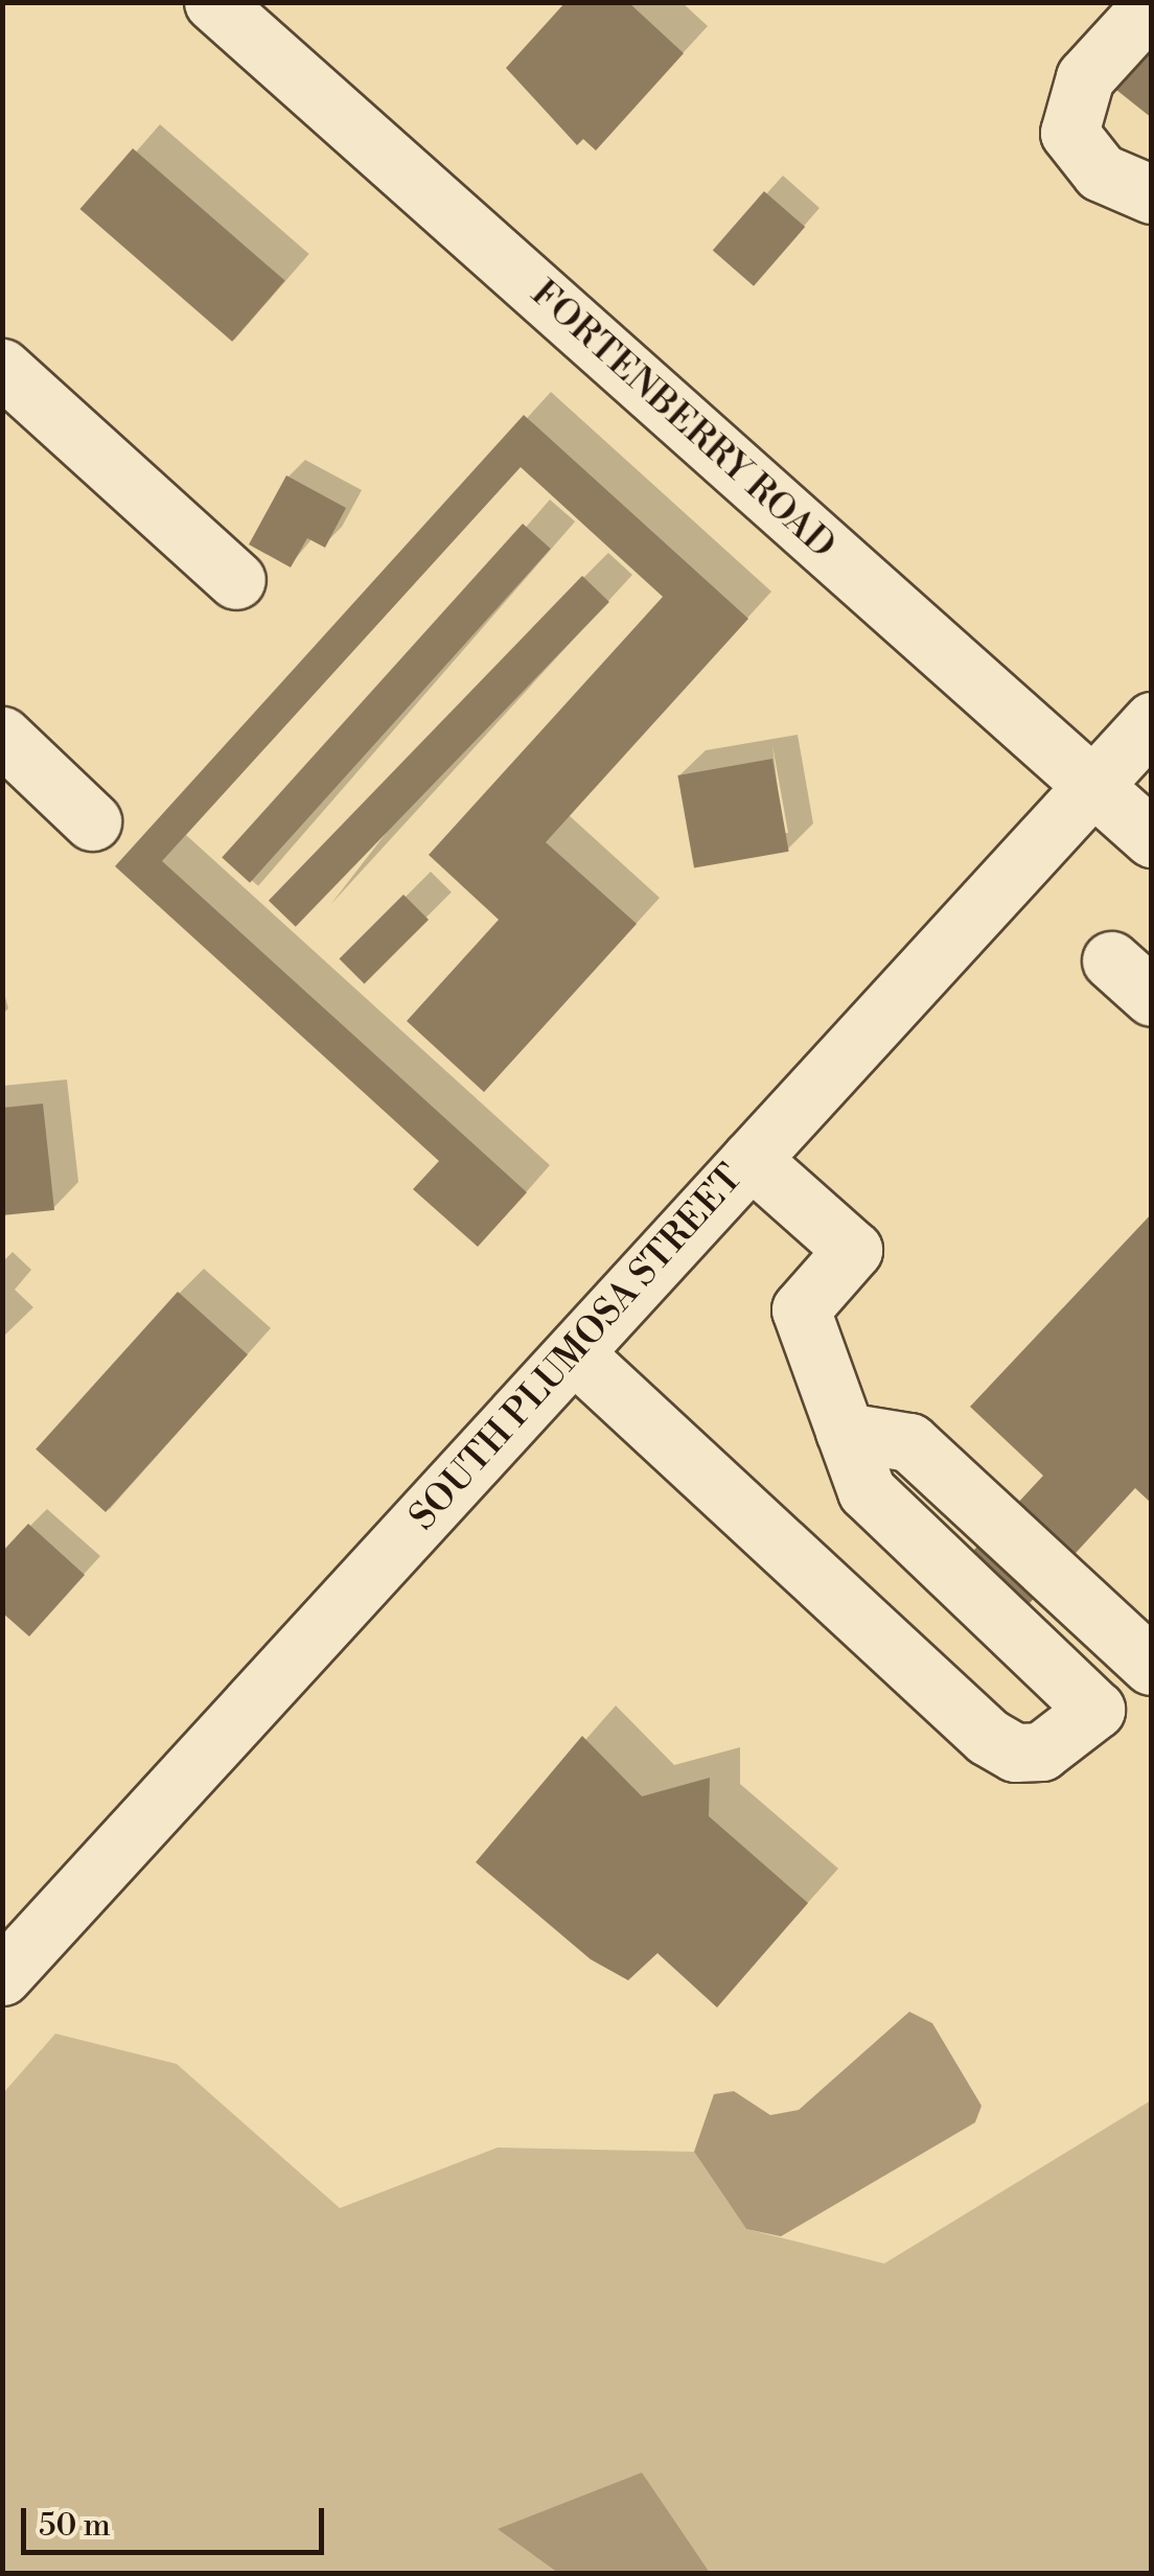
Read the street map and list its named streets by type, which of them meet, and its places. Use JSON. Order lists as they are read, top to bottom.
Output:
{
  "streets": {
    "street": ["FORTENBERRY ROAD", "SOUTH PLUMOSA STREET"]
  },
  "crossings": [
    ["FORTENBERRY ROAD", "SOUTH PLUMOSA STREET"]
  ],
  "scale_bar": "50 m"
}
